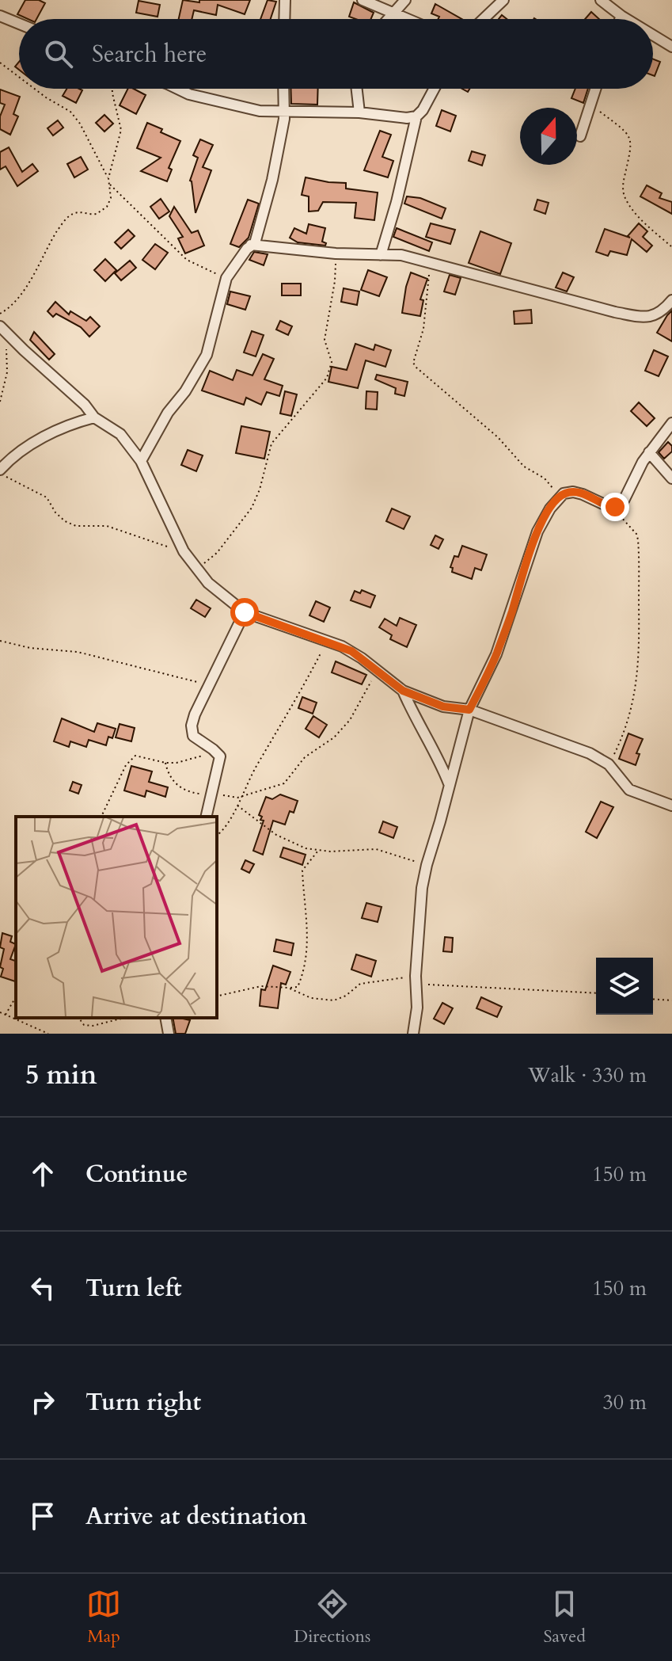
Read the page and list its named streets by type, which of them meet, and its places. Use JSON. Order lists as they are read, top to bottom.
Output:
{
  "north": "top",
  "page": {
    "search": "Search here",
    "heading": ["5 min", "Walk · 330 m"],
    "list": [
      ["Continue", "150 m"],
      ["Turn left", "150 m"],
      ["Turn right", "30 m"],
      "Arrive at destination"
    ],
    "nav": ["Map", "Directions", "Saved"]
  }
}
